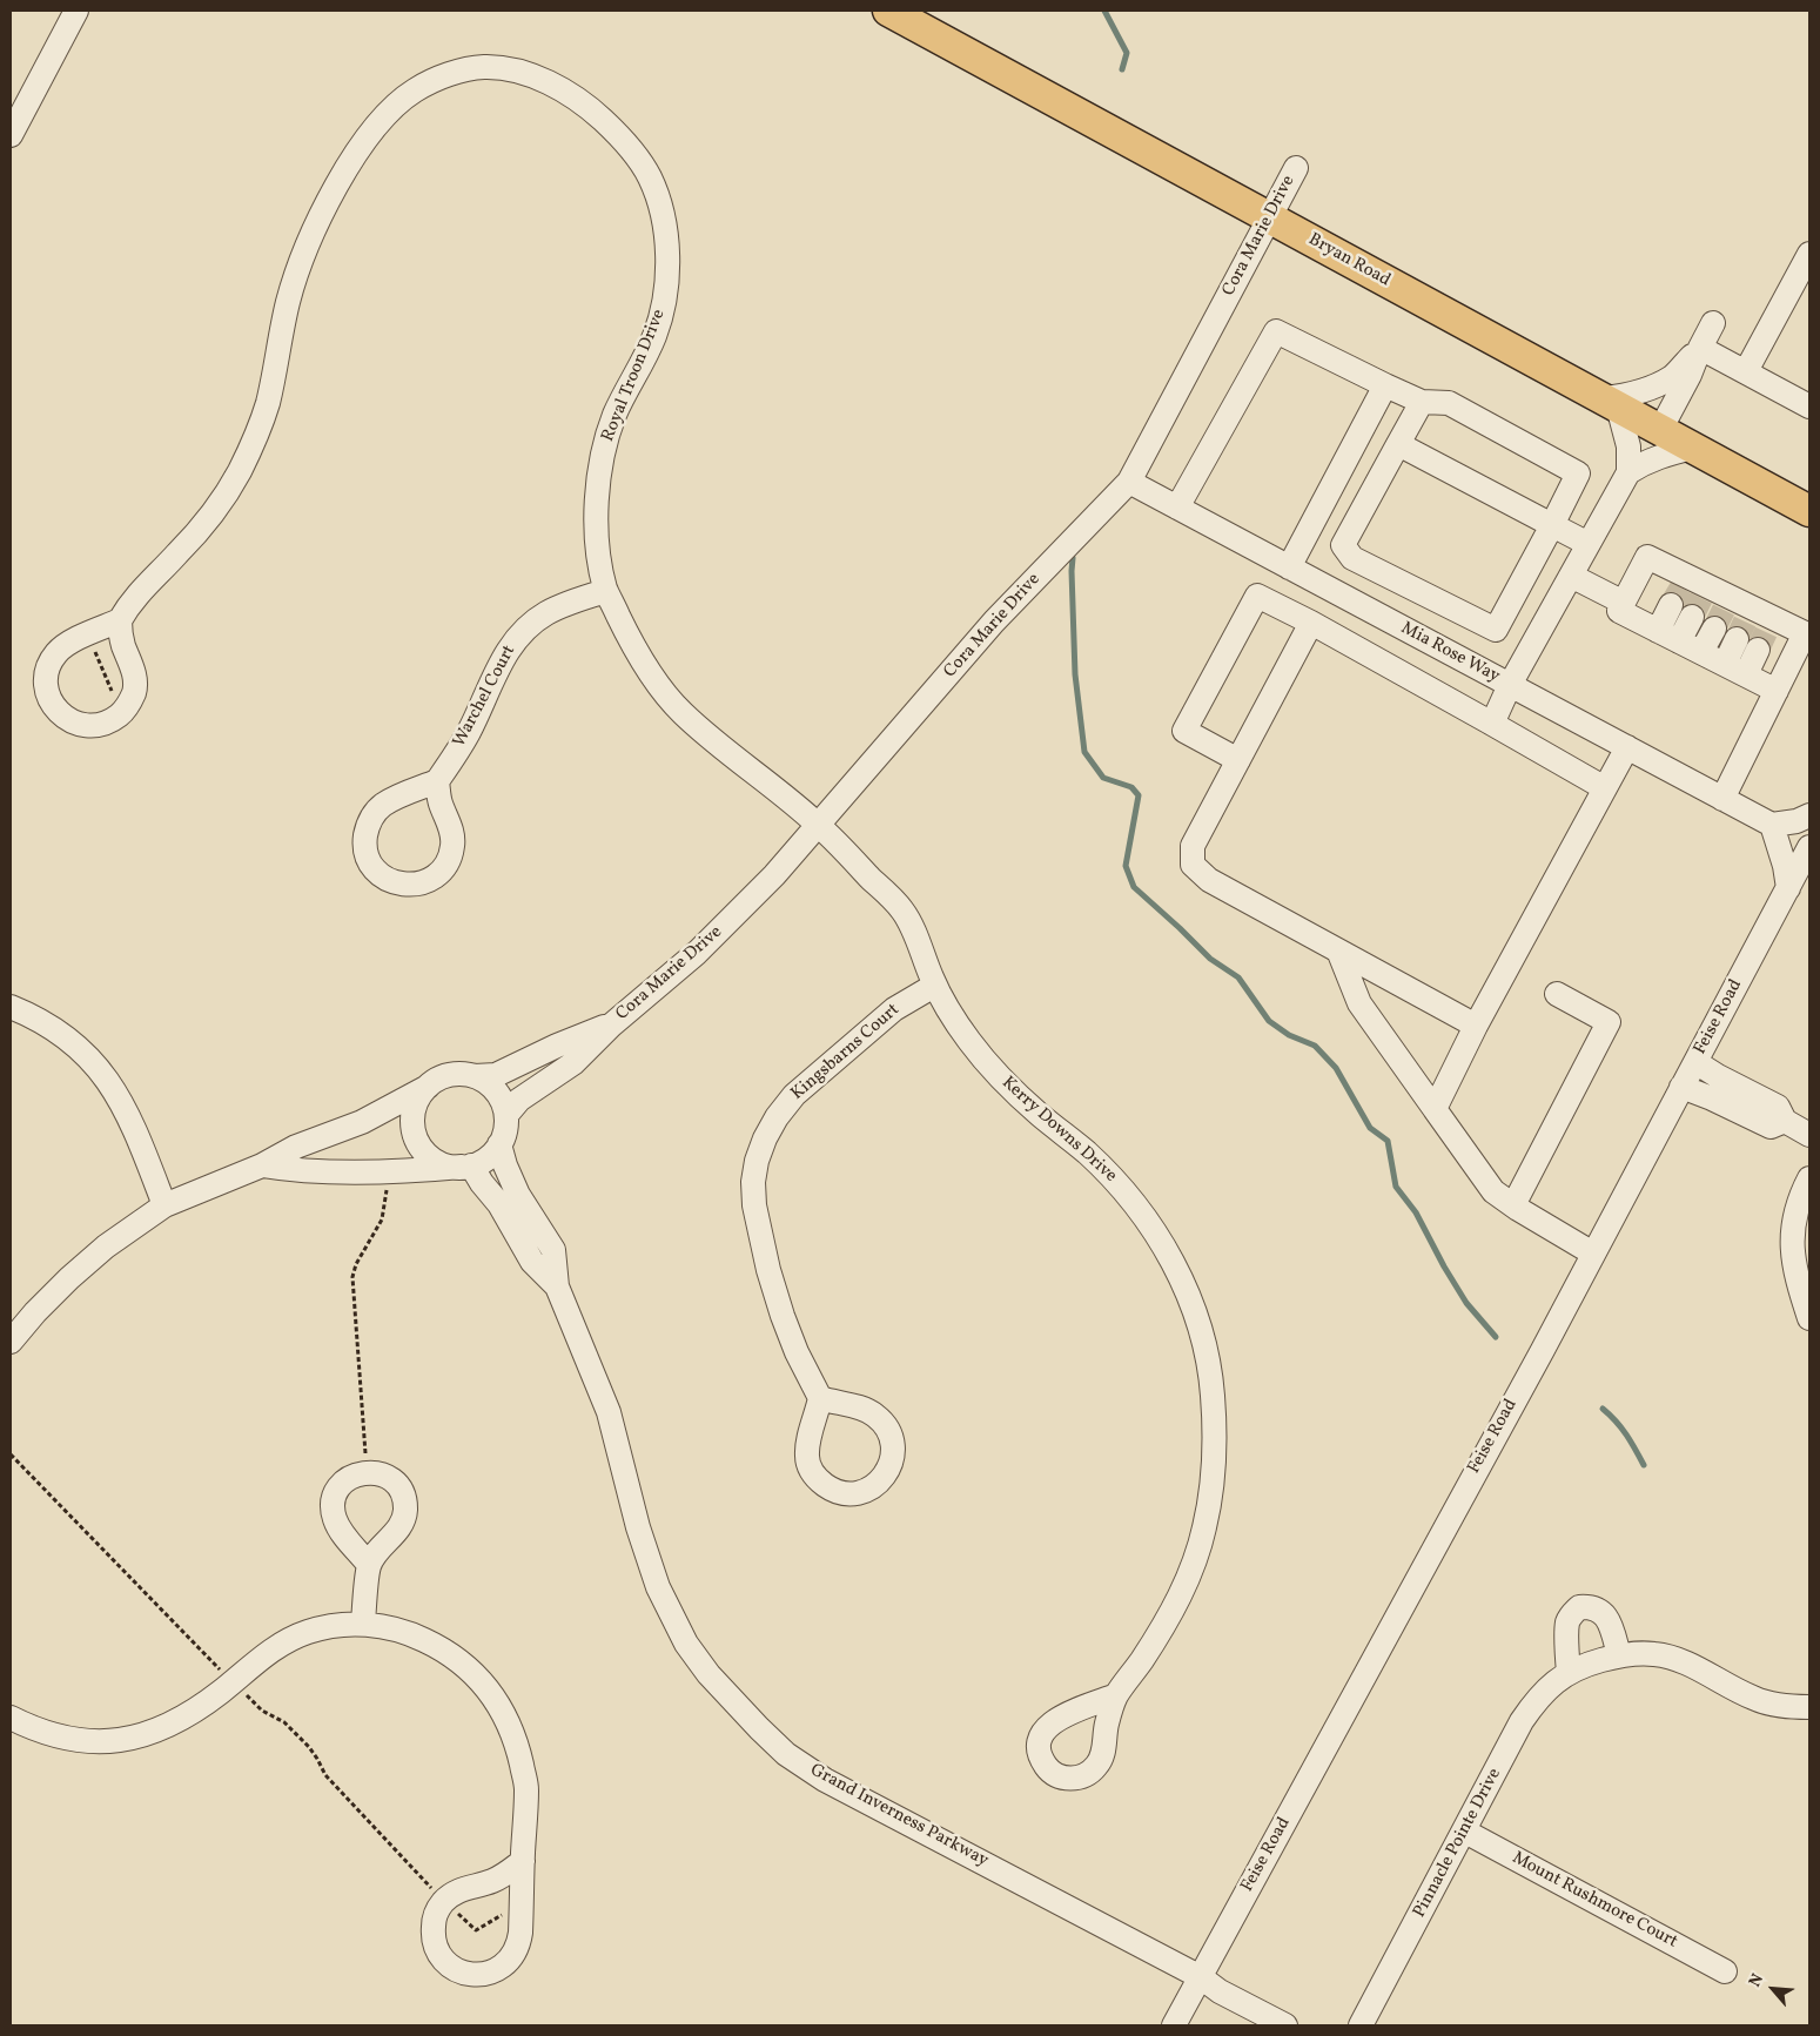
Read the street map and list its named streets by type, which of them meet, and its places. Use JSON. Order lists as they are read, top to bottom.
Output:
{
  "streets": {
    "main road": ["Bryan Road"],
    "street": [
      "Cora Marie Drive",
      "Royal Troon Drive",
      "Mia Rose Way",
      "Warchel Court",
      "Feise Road",
      "Kingsbarns Court",
      "Kerry Downs Drive",
      "Grand Inverness Parkway",
      "Pinnacle Pointe Drive",
      "Mount Rushmore Court"
    ]
  },
  "crossings": [
    ["Cora Marie Drive", "Bryan Road"],
    ["Cora Marie Drive", "Royal Troon Drive"],
    ["Cora Marie Drive", "Mia Rose Way"],
    ["Cora Marie Drive", "Kerry Downs Drive"],
    ["Cora Marie Drive", "Grand Inverness Parkway"],
    ["Royal Troon Drive", "Warchel Court"],
    ["Royal Troon Drive", "Kerry Downs Drive"],
    ["Feise Road", "Grand Inverness Parkway"],
    ["Kingsbarns Court", "Kerry Downs Drive"],
    ["Pinnacle Pointe Drive", "Mount Rushmore Court"]
  ],
  "north": "top left"
}
